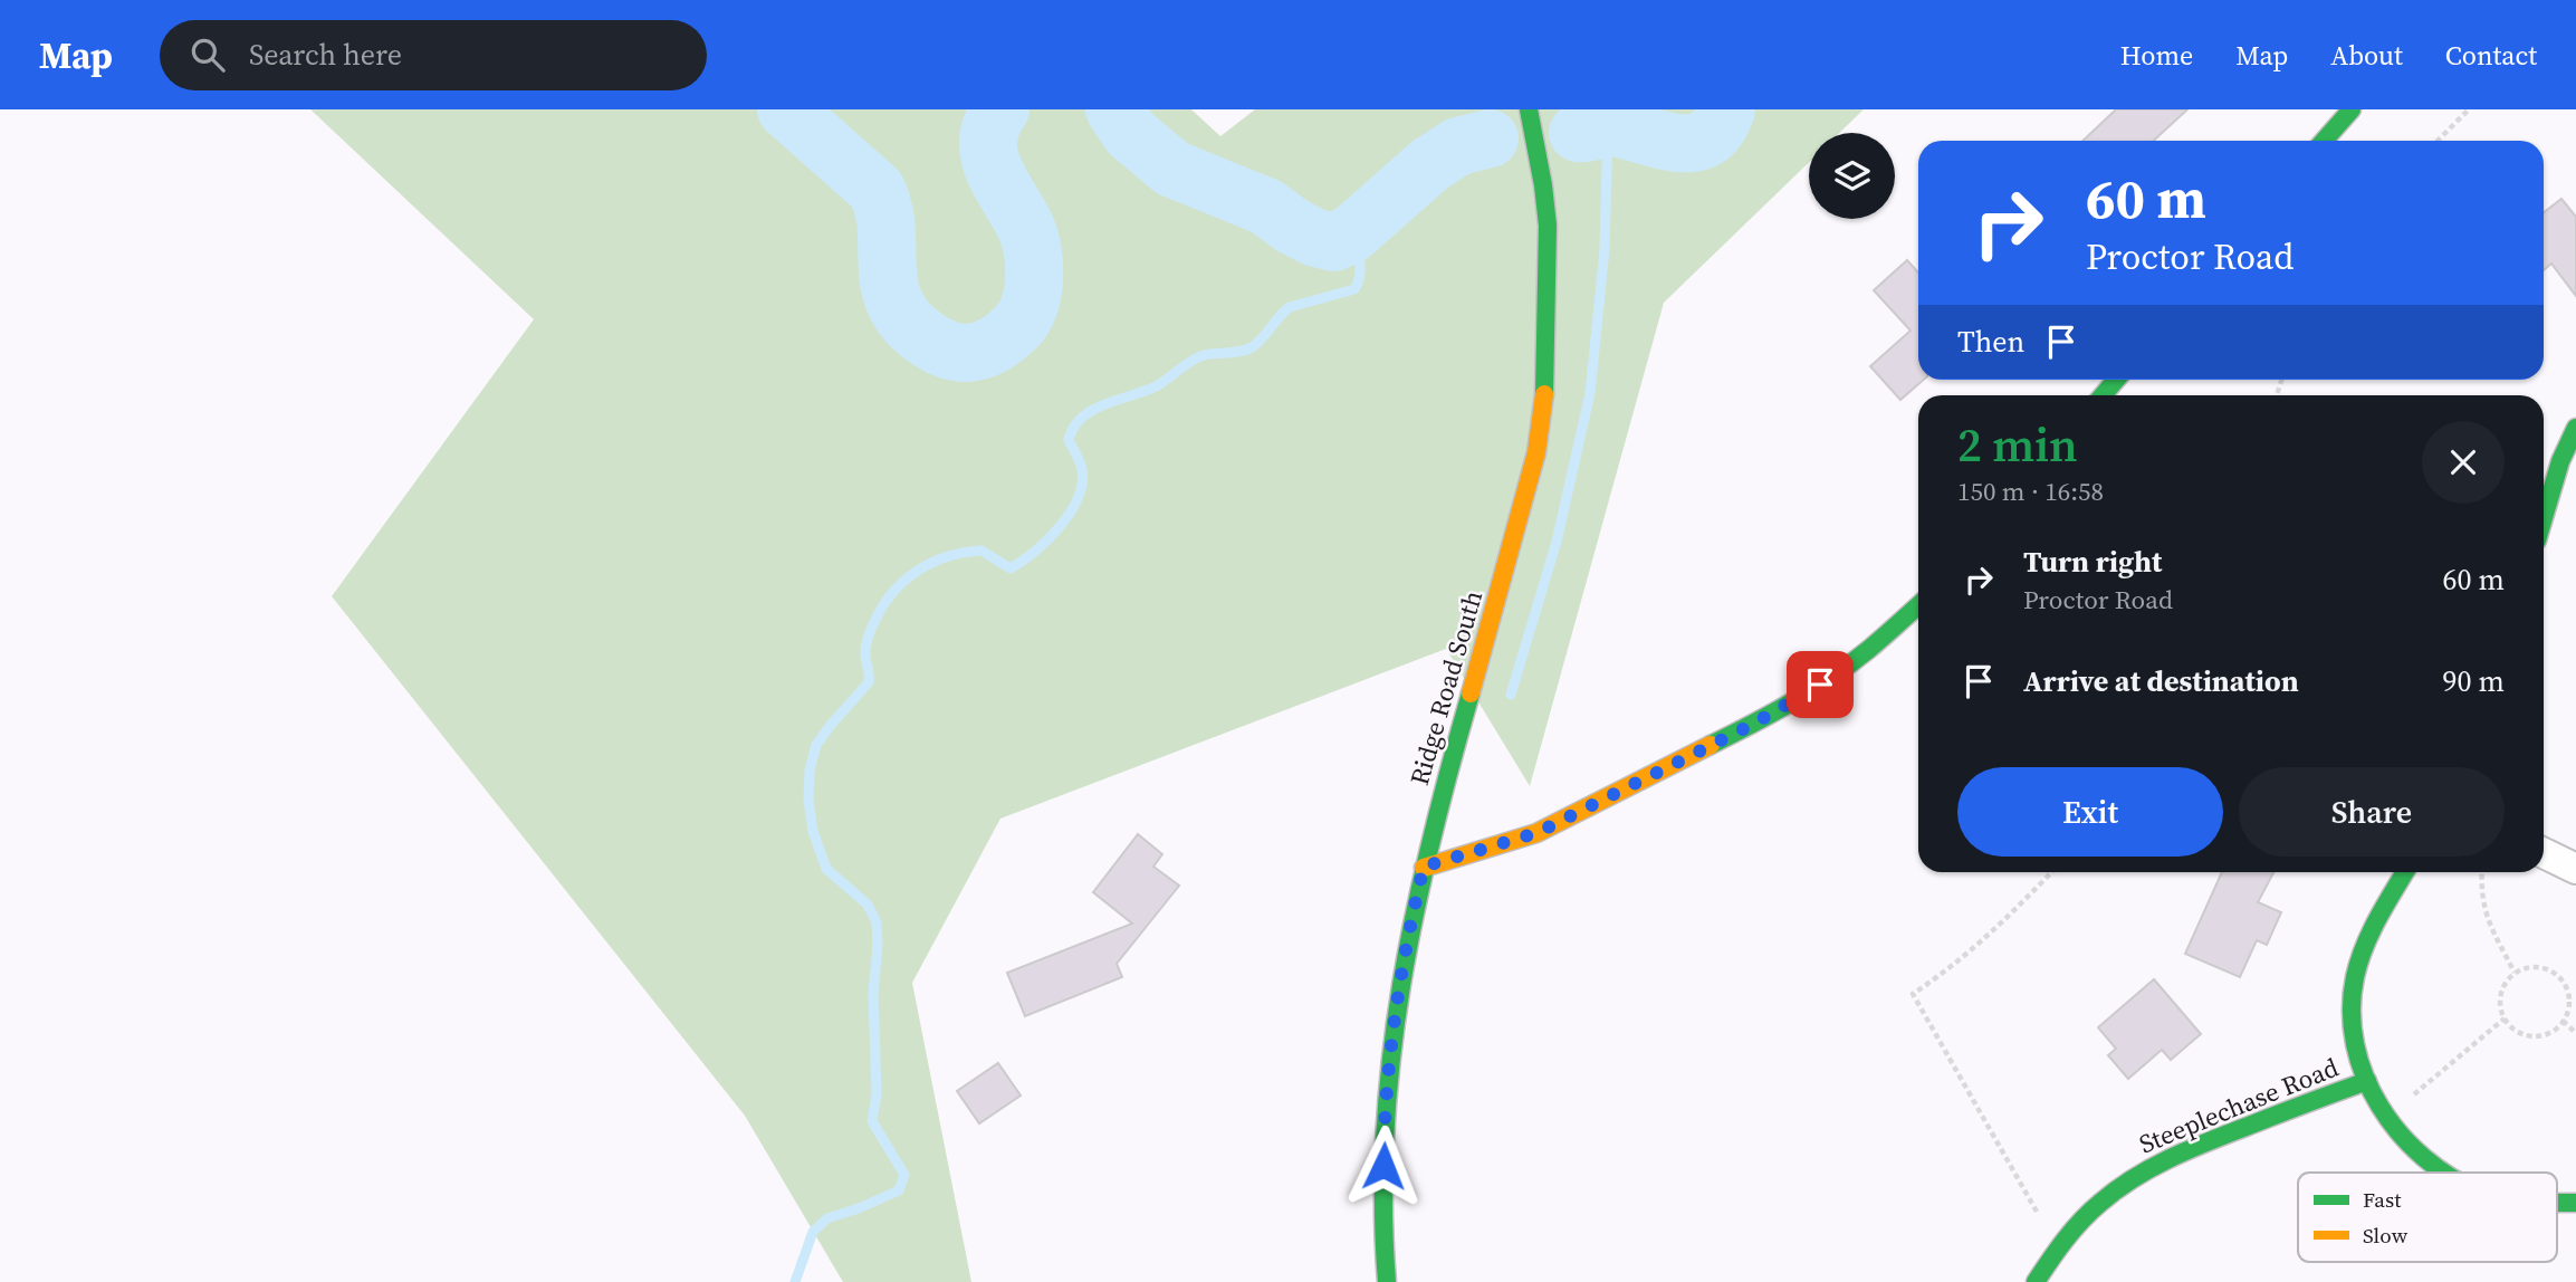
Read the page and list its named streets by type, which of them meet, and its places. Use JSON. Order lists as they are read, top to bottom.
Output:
{
  "streets": {
    "street": ["Ridge Road South", "Steeplechase Road"]
  },
  "legend": ["Fast", "Slow"],
  "page": {
    "header": "Map",
    "search": "Search here",
    "nav": [
      "Home",
      "Map",
      "About",
      "Contact"
    ],
    "turn": ["60 m", "Proctor Road"],
    "then": "Then",
    "heading": ["2 min", "150 m · 16:58"],
    "list": [
      {
        "name": "Turn right",
        "note": "Proctor Road",
        "value": "60 m"
      },
      {
        "name": "Arrive at destination",
        "value": "90 m"
      }
    ],
    "buttons": ["Exit", "Share"]
  }
}
